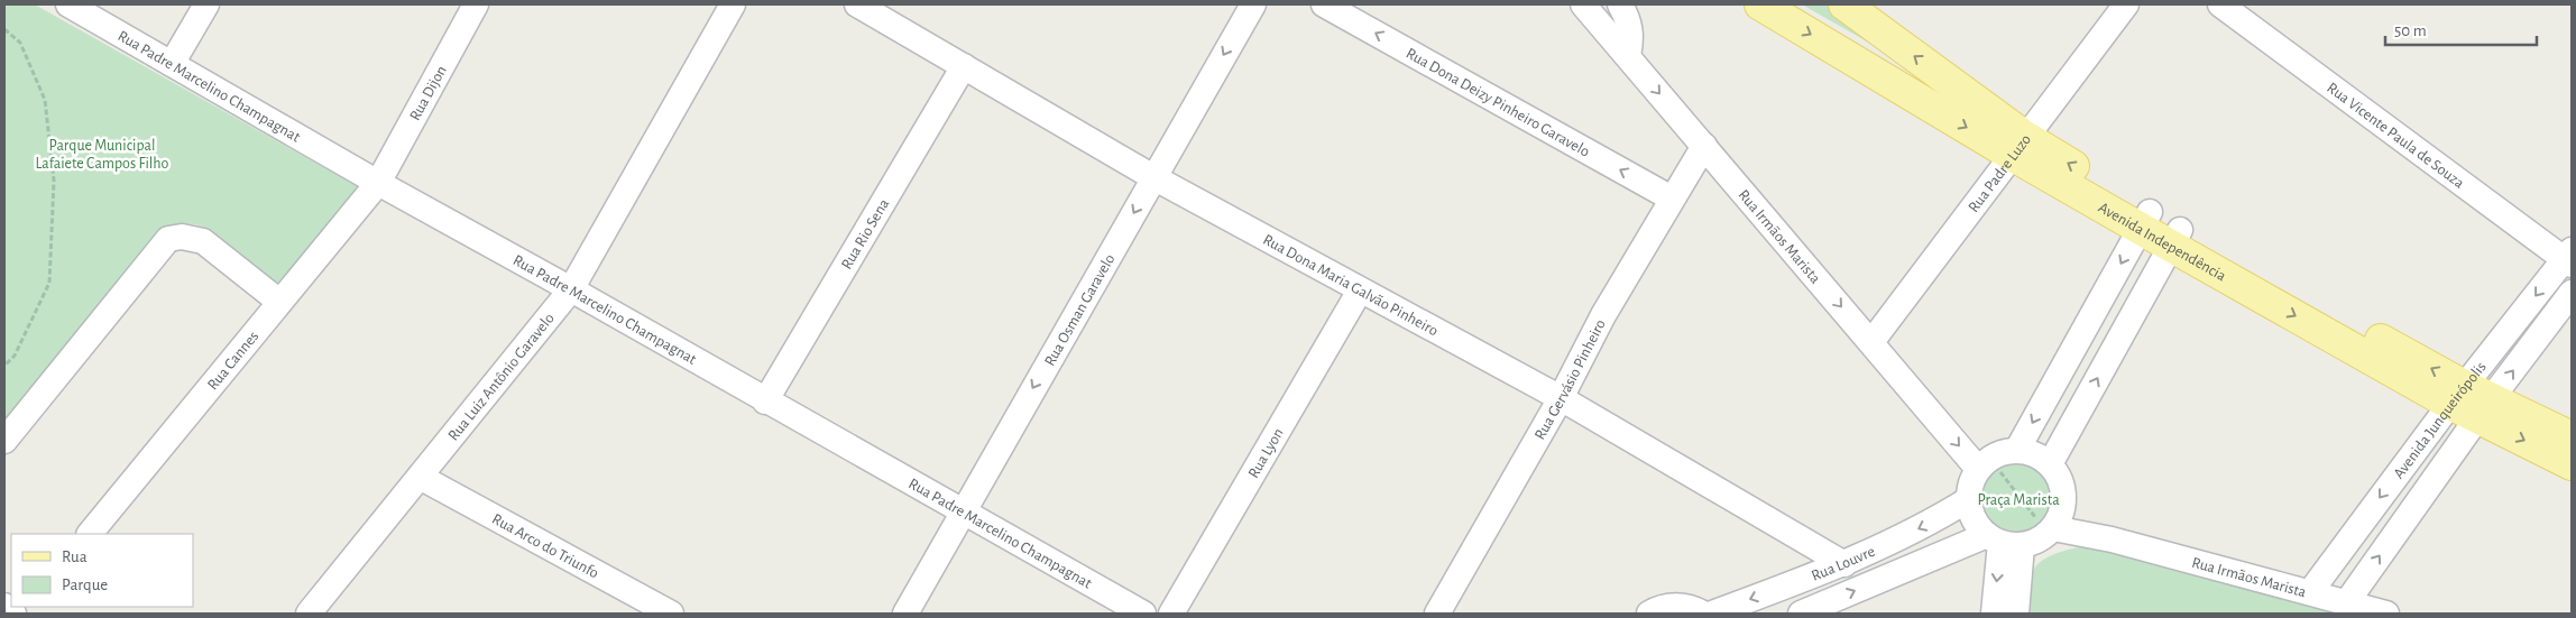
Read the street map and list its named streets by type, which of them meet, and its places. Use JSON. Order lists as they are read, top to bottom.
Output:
{
  "streets": {
    "main road": ["Avenida Independência"],
    "street": [
      "Rua Padre Marcelino Champagnat",
      "Rua Dijon",
      "Rua Dona Deizy Pinheiro Garavelo",
      "Rua Vicente Paula de Souza",
      "Rua Padre Luzo",
      "Rua Rio Sena",
      "Rua Irmãos Marista",
      "Rua Dona Maria Galvão Pinheiro",
      "Rua Osman Garavelo",
      "Rua Cannes",
      "Rua Luiz Antônio Garavelo",
      "Rua Gervásio Pinheiro",
      "Avenida Junqueirópolis",
      "Rua Lyon",
      "Rua Arco do Triunfo",
      "Rua Louvre"
    ]
  },
  "crossings": [
    ["Rua Padre Marcelino Champagnat", "Rua Dijon"],
    ["Rua Padre Marcelino Champagnat", "Rua Rio Sena"],
    ["Rua Padre Marcelino Champagnat", "Rua Osman Garavelo"],
    ["Rua Padre Marcelino Champagnat", "Rua Cannes"],
    ["Rua Padre Marcelino Champagnat", "Rua Luiz Antônio Garavelo"],
    ["Rua Dijon", "Rua Cannes"],
    ["Rua Dona Deizy Pinheiro Garavelo", "Rua Gervásio Pinheiro"],
    ["Rua Vicente Paula de Souza", "Avenida Junqueirópolis"],
    ["Rua Padre Luzo", "Rua Irmãos Marista"],
    ["Rua Padre Luzo", "Avenida Independência"],
    ["Rua Rio Sena", "Rua Dona Maria Galvão Pinheiro"],
    ["Rua Irmãos Marista", "Rua Gervásio Pinheiro"],
    ["Rua Irmãos Marista", "Avenida Junqueirópolis"],
    ["Rua Irmãos Marista", "Rua Louvre"],
    ["Avenida Independência", "Avenida Junqueirópolis"],
    ["Rua Dona Maria Galvão Pinheiro", "Rua Osman Garavelo"],
    ["Rua Dona Maria Galvão Pinheiro", "Rua Gervásio Pinheiro"],
    ["Rua Dona Maria Galvão Pinheiro", "Rua Lyon"],
    ["Rua Dona Maria Galvão Pinheiro", "Rua Louvre"],
    ["Rua Luiz Antônio Garavelo", "Rua Arco do Triunfo"]
  ],
  "one_way": ["Rua Dona Deizy Pinheiro Garavelo", "Rua Irmãos Marista", "Rua Osman Garavelo"],
  "parks": ["Parque Municipal Lafaiete Campos Filho", "Praça Marista"],
  "legend": ["Rua", "Parque"],
  "scale_bar": "50 m"
}
